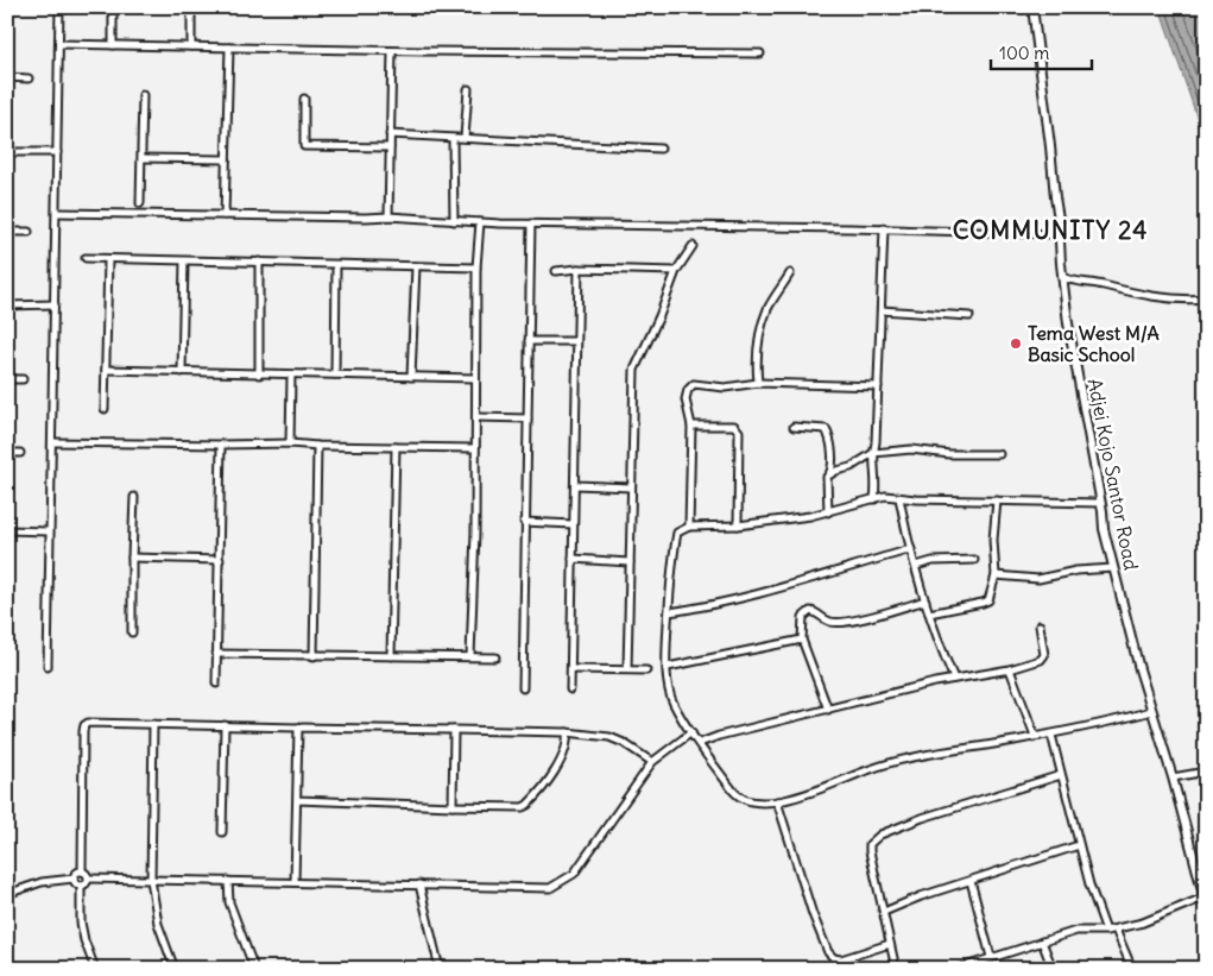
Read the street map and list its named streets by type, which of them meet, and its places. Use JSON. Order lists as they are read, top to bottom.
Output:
{
  "streets": {
    "street": ["Adjei Kojo Santor Road"]
  },
  "districts": ["COMMUNITY 24"],
  "places": ["Tema West M/A Basic School"],
  "scale_bar": "100 m"
}
